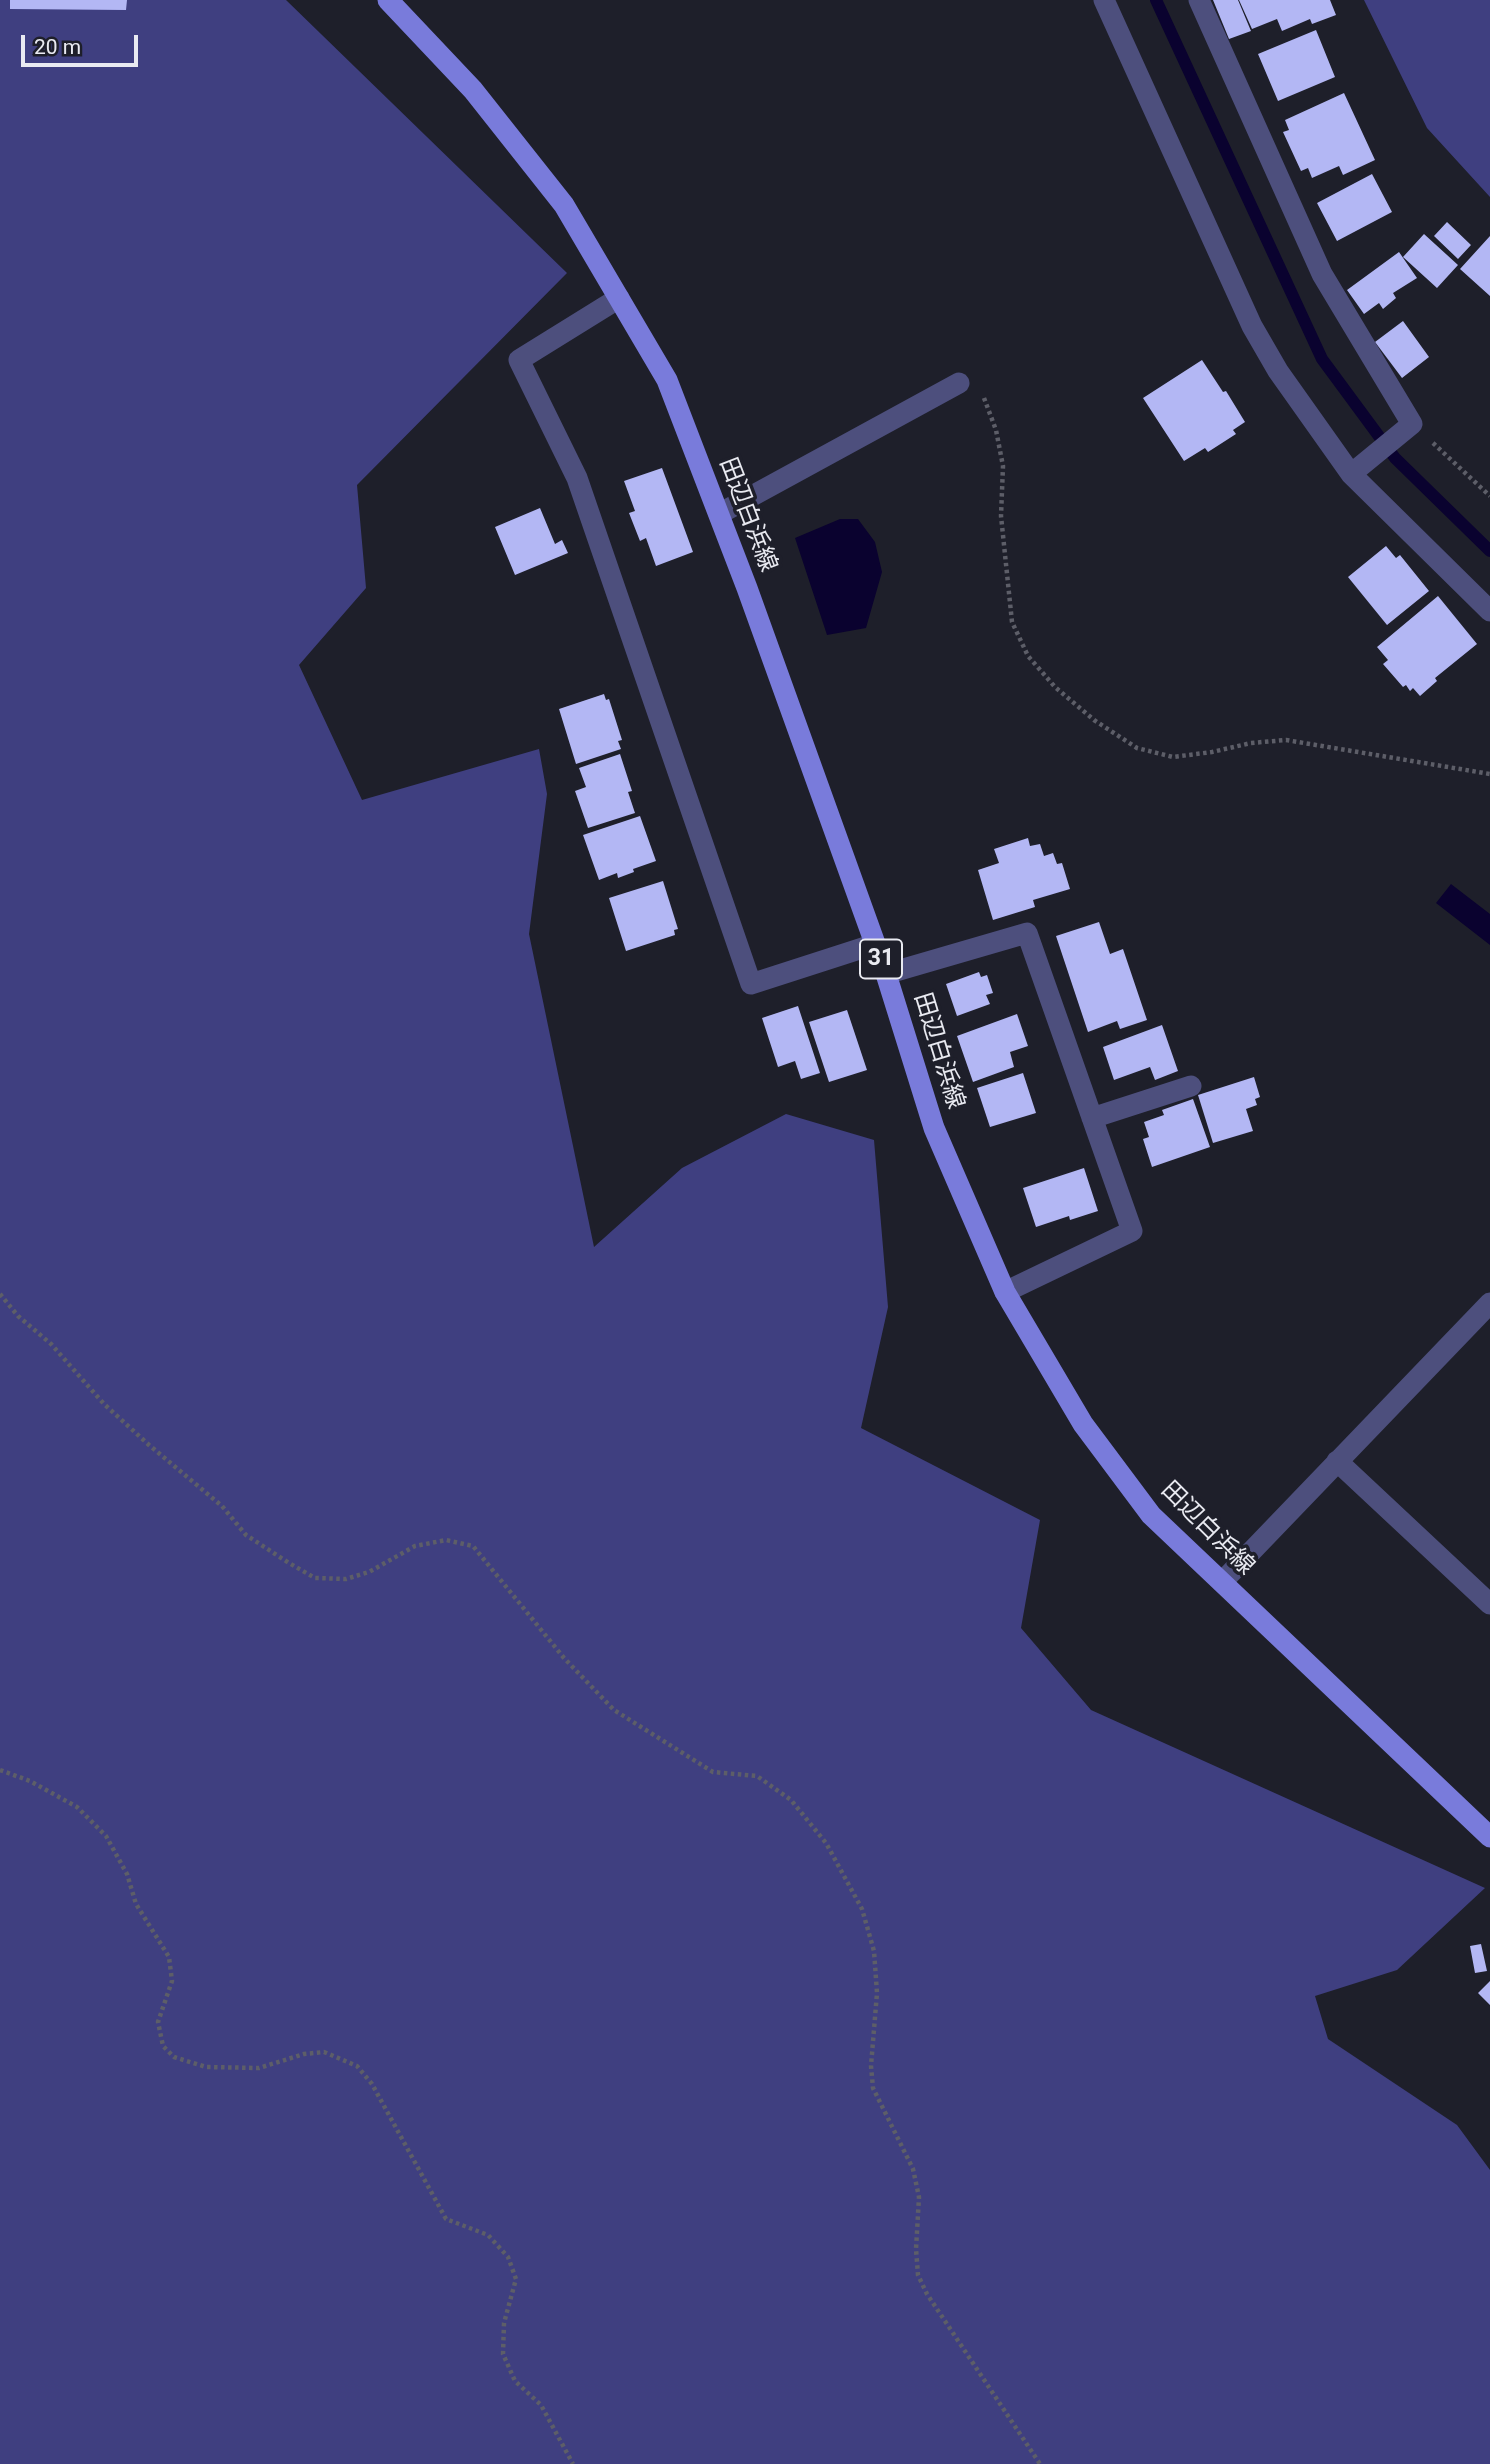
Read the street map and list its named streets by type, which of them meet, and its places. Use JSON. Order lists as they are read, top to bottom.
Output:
{
  "streets": {
    "main road": ["田辺白浜線", "31"]
  },
  "scale_bar": "20 m"
}
